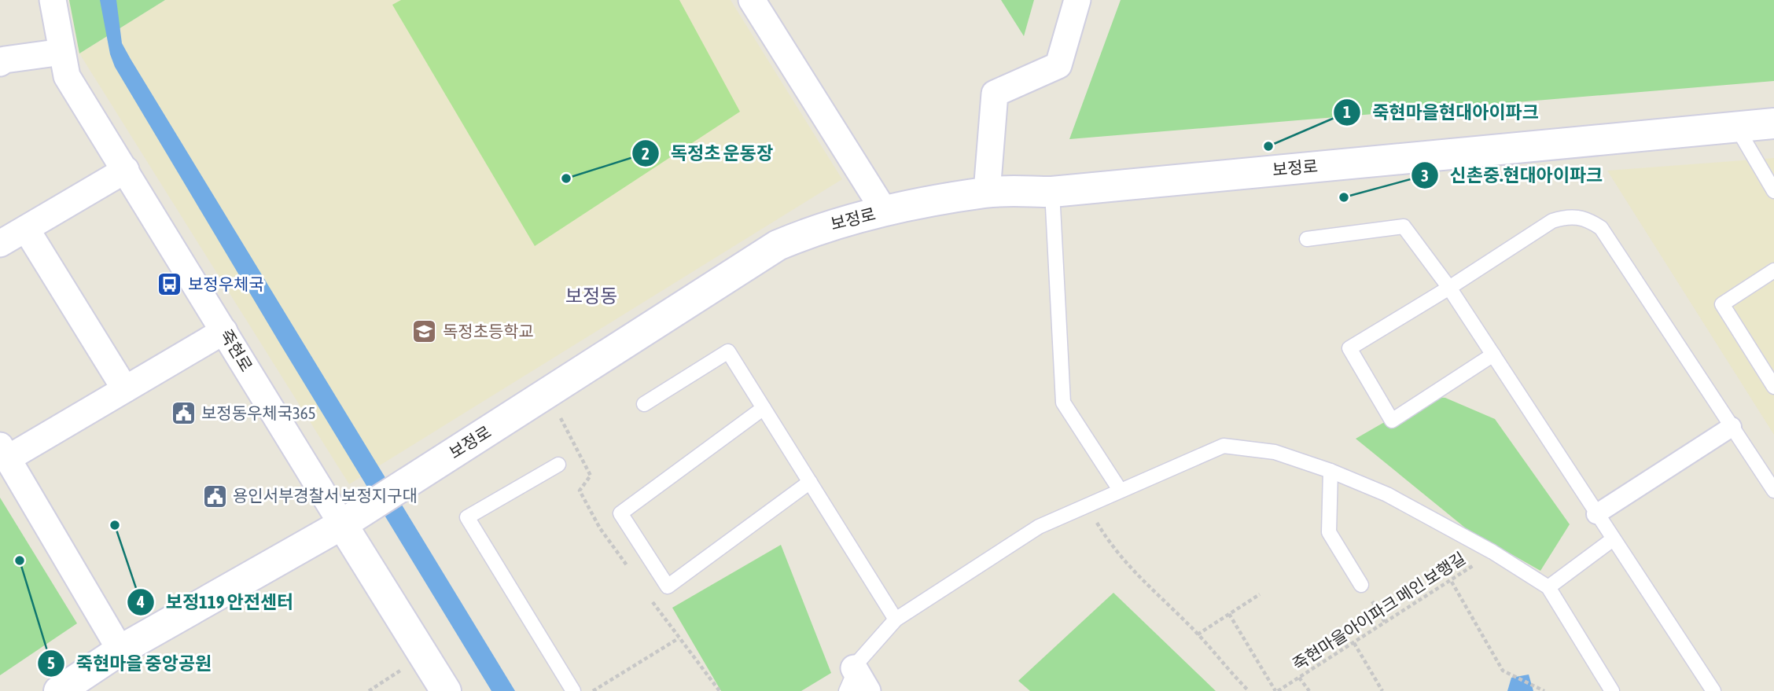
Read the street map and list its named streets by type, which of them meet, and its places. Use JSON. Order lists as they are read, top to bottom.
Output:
{
  "streets": {
    "street": ["보정로", "죽현로"],
    "path": ["죽현마을아이파크 메인 보행길"]
  },
  "crossings": [
    ["보정로", "죽현로"]
  ],
  "districts": ["보정동"],
  "places": {
    "other": [
      "죽현마을현대아이파크",
      "독정초 운동장",
      "신촌중.현대아이파크",
      "보정119 안전센터",
      "죽현마을 중앙공원"
    ],
    "bus stop": ["보정우체국"],
    "school or university": ["독정초등학교"],
    "public building": ["보정동우체국365", "용인서부경찰서 보정지구대"]
  }
}
